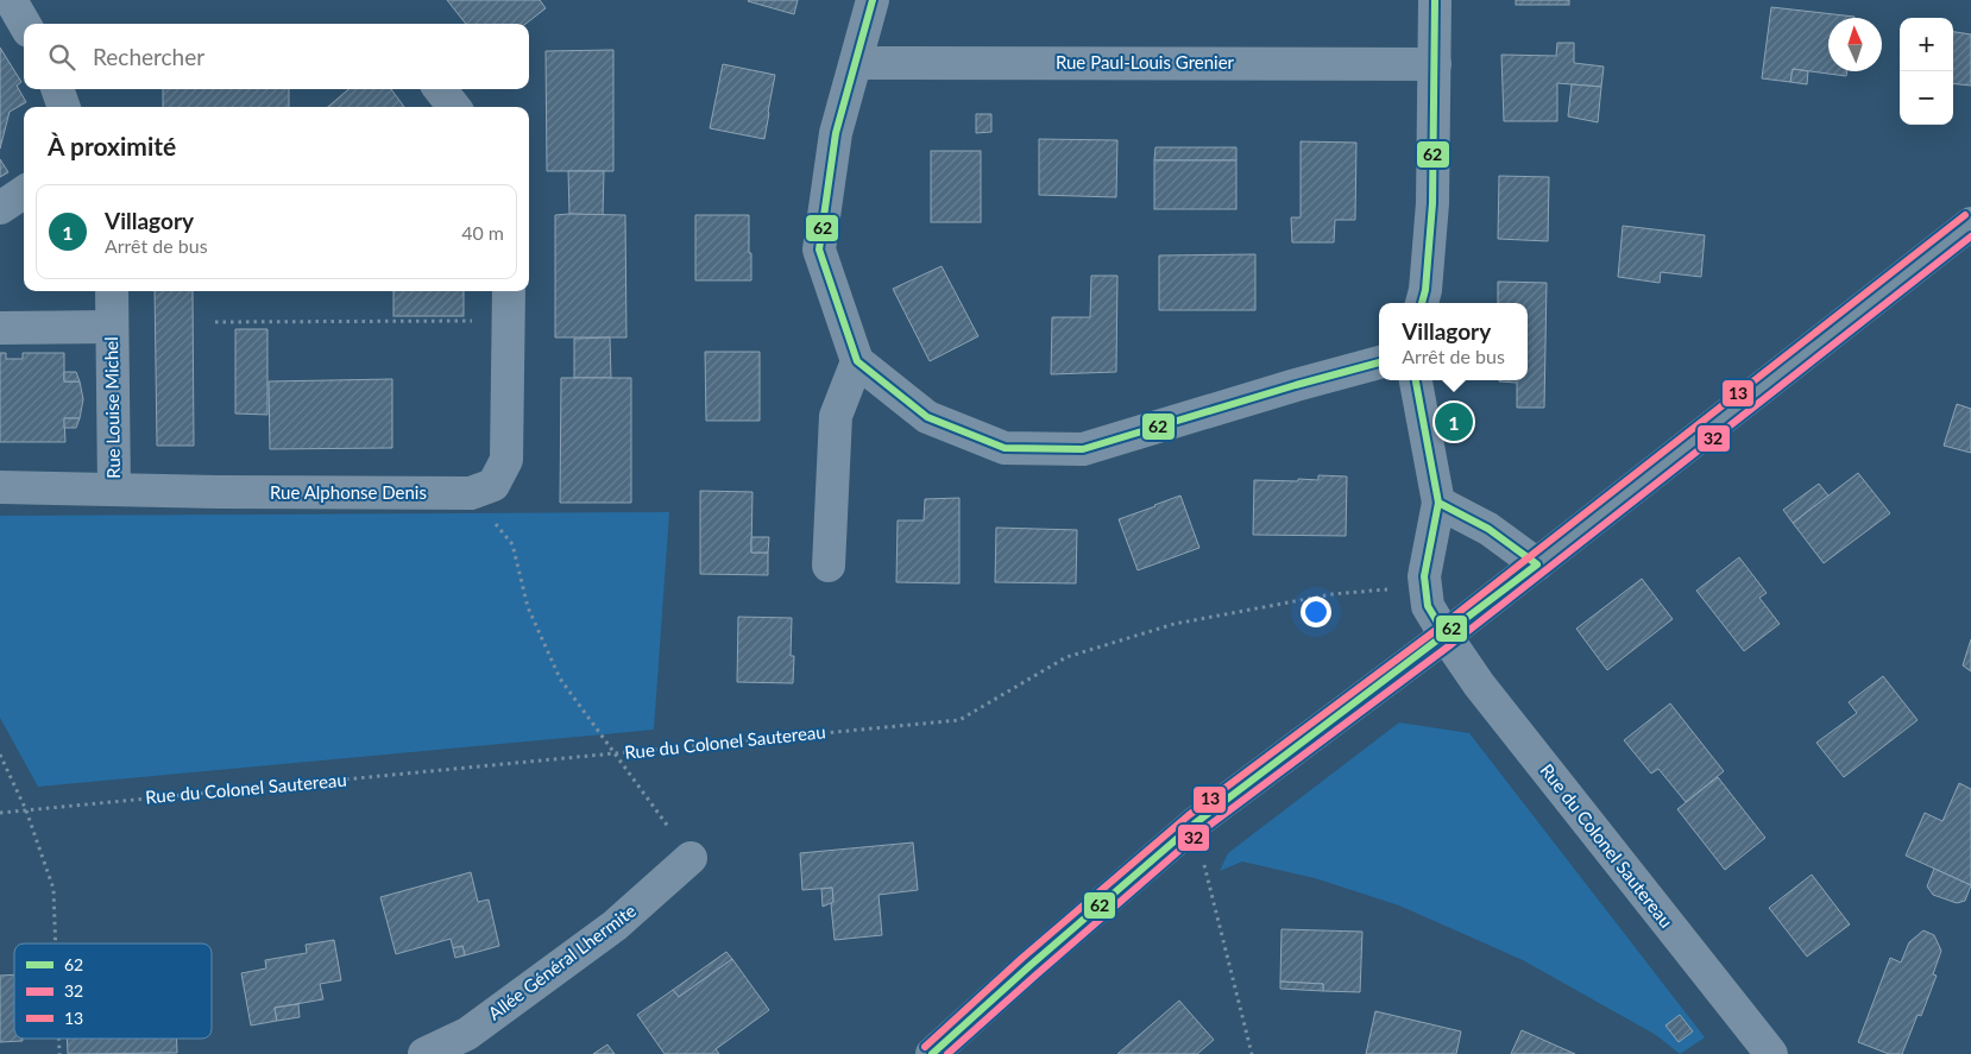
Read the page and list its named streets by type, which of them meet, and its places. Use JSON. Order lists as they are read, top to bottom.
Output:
{
  "streets": {
    "street": [
      "Rue Paul-Louis Grenier",
      "Rue Louise Michel",
      "Rue Alphonse Denis",
      "Rue du Colonel Sautereau",
      "Allée Général Lhermite"
    ]
  },
  "crossings": [
    ["Rue Louise Michel", "Rue Alphonse Denis"]
  ],
  "lines": ["transit line 62", "transit line 13", "transit line 32"],
  "legend": ["62", "32", "13"],
  "north": "top",
  "page": {
    "map_buttons": ["+", "−"],
    "search": "Rechercher",
    "heading": "À proximité",
    "list": [
      {
        "mark": "1",
        "name": "Villagory",
        "note": "Arrêt de bus",
        "value": "40 m"
      }
    ],
    "popup": ["Villagory", "Arrêt de bus"],
    "pins": "1"
  }
}
